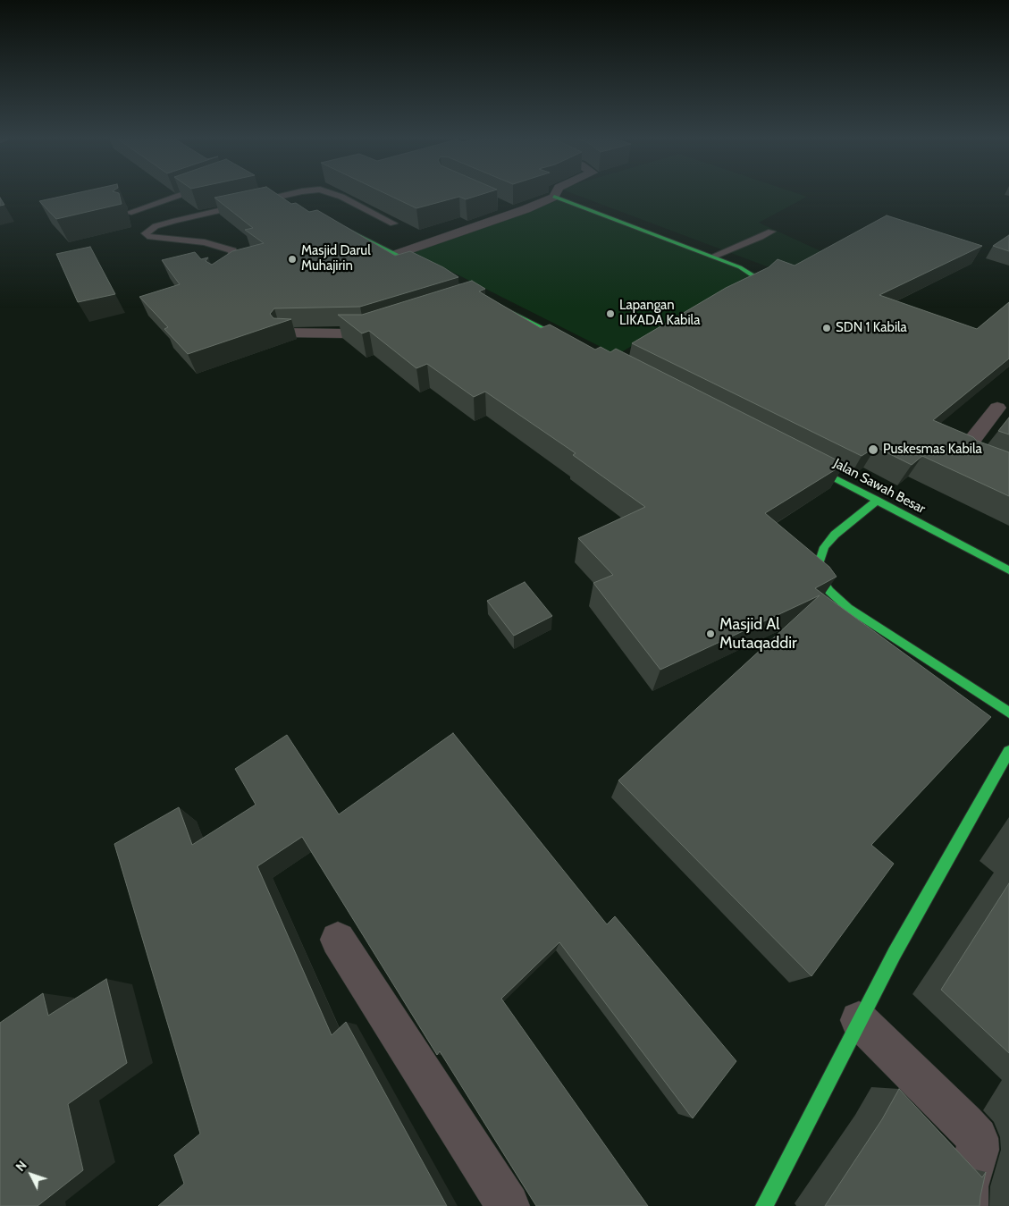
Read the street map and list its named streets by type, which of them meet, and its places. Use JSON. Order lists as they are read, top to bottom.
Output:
{
  "streets": {
    "main road": ["Jalan Sawah Besar"]
  },
  "places": [
    "Masjid Darul Muhajirin",
    "Lapangan LIKADA Kabila",
    "SDN 1 Kabila",
    "Puskesmas Kabila",
    "Masjid Al Mutaqaddir"
  ],
  "north": "top left"
}
